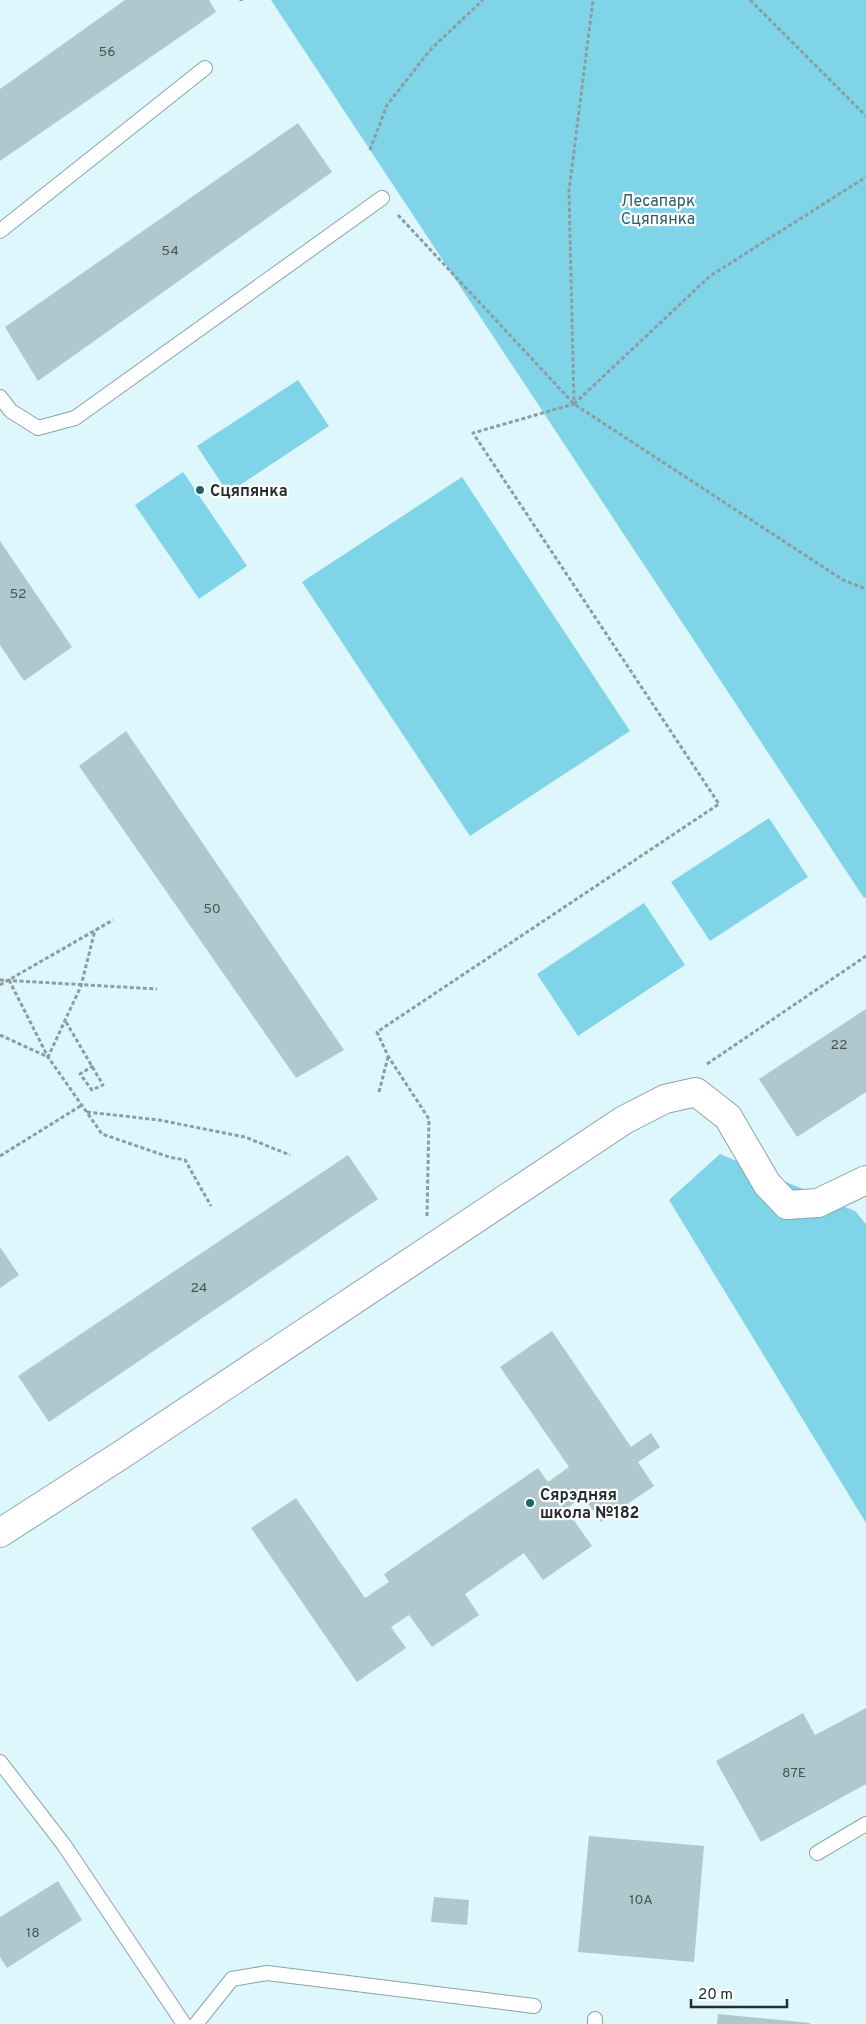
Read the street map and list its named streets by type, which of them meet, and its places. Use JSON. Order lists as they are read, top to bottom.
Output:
{
  "parks": ["Лесапарк Сцяпянка"],
  "places": ["Сцяпянка", "Сярэдняя школа №182"],
  "house_numbers": [
    "56",
    "54",
    "52",
    "50",
    "22",
    "24",
    "87Е",
    "10А",
    "18"
  ],
  "scale_bar": "20 m"
}
